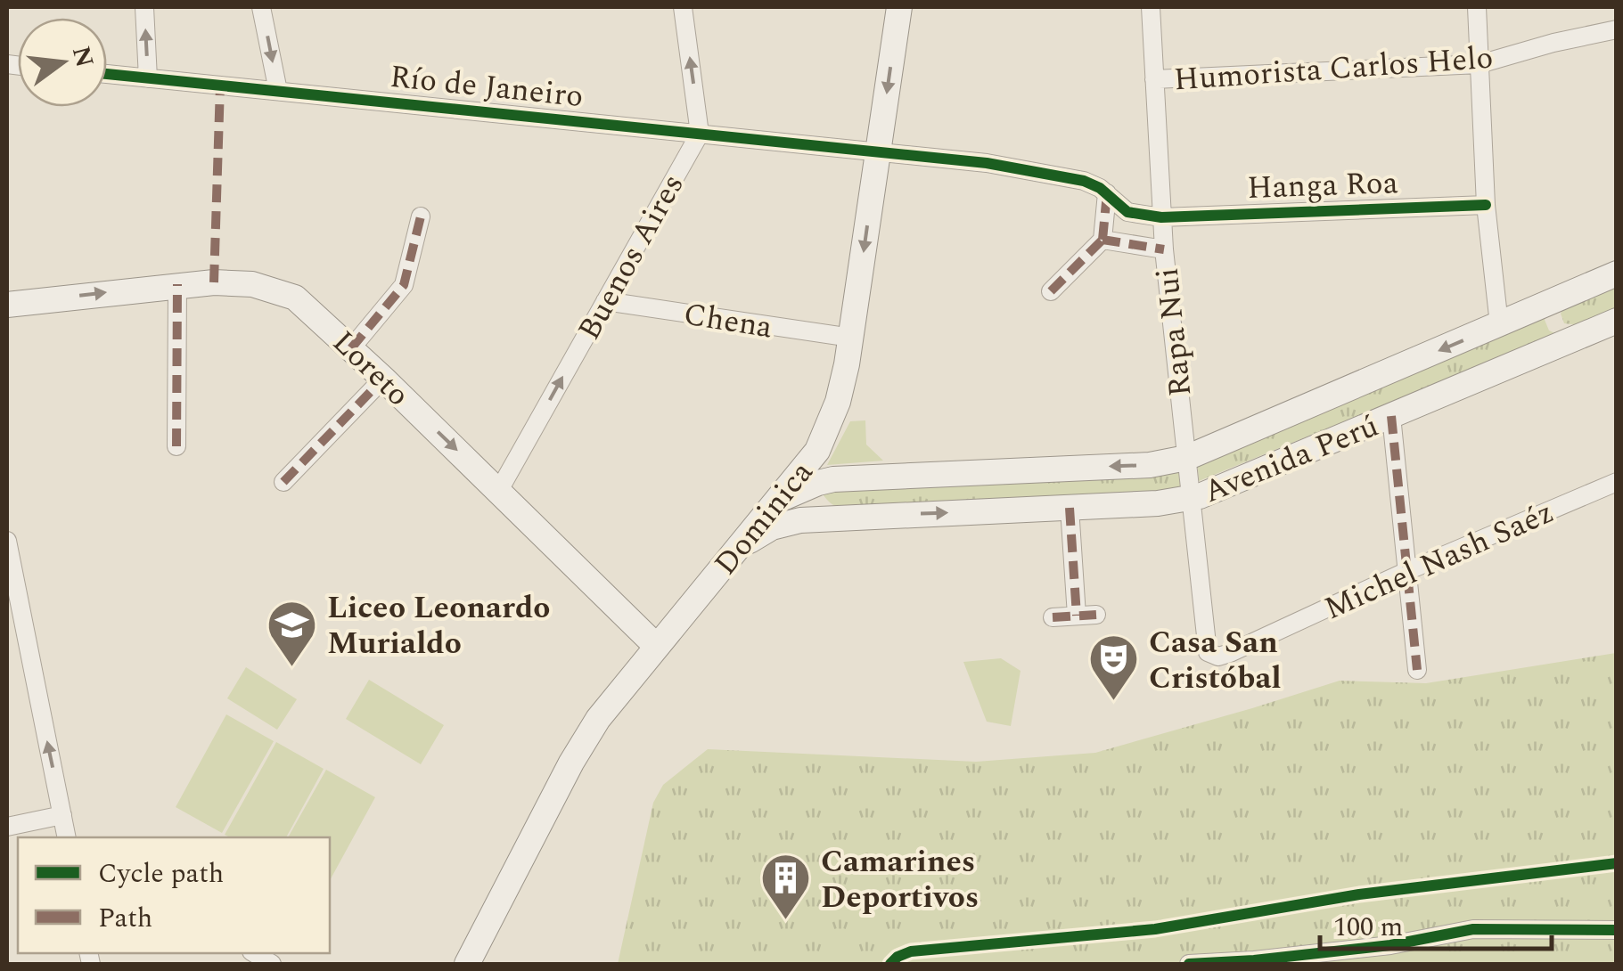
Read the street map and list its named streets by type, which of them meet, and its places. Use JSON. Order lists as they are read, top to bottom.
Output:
{
  "streets": {
    "main road": ["Loreto", "Avenida Perú", "Dominica"],
    "street": [
      "Humorista Carlos Helo",
      "Río de Janeiro",
      "Hanga Roa",
      "Buenos Aires",
      "Chena",
      "Rapa Nui",
      "Michel Nash Saéz"
    ]
  },
  "crossings": [
    ["Humorista Carlos Helo", "Rapa Nui"],
    ["Río de Janeiro", "Buenos Aires"],
    ["Río de Janeiro", "Dominica"],
    ["Hanga Roa", "Rapa Nui"],
    ["Buenos Aires", "Chena"],
    ["Buenos Aires", "Loreto"],
    ["Chena", "Dominica"],
    ["Rapa Nui", "Avenida Perú"],
    ["Rapa Nui", "Michel Nash Saéz"],
    ["Loreto", "Dominica"],
    ["Avenida Perú", "Dominica"]
  ],
  "one_way": ["Buenos Aires", "Loreto"],
  "places": {
    "school or university": ["Liceo Leonardo Murialdo"],
    "theatre": ["Casa San Cristóbal"],
    "building": ["Camarines Deportivos"]
  },
  "legend": ["Cycle path", "Path"],
  "scale_bar": "100 m",
  "north": "right"
}
